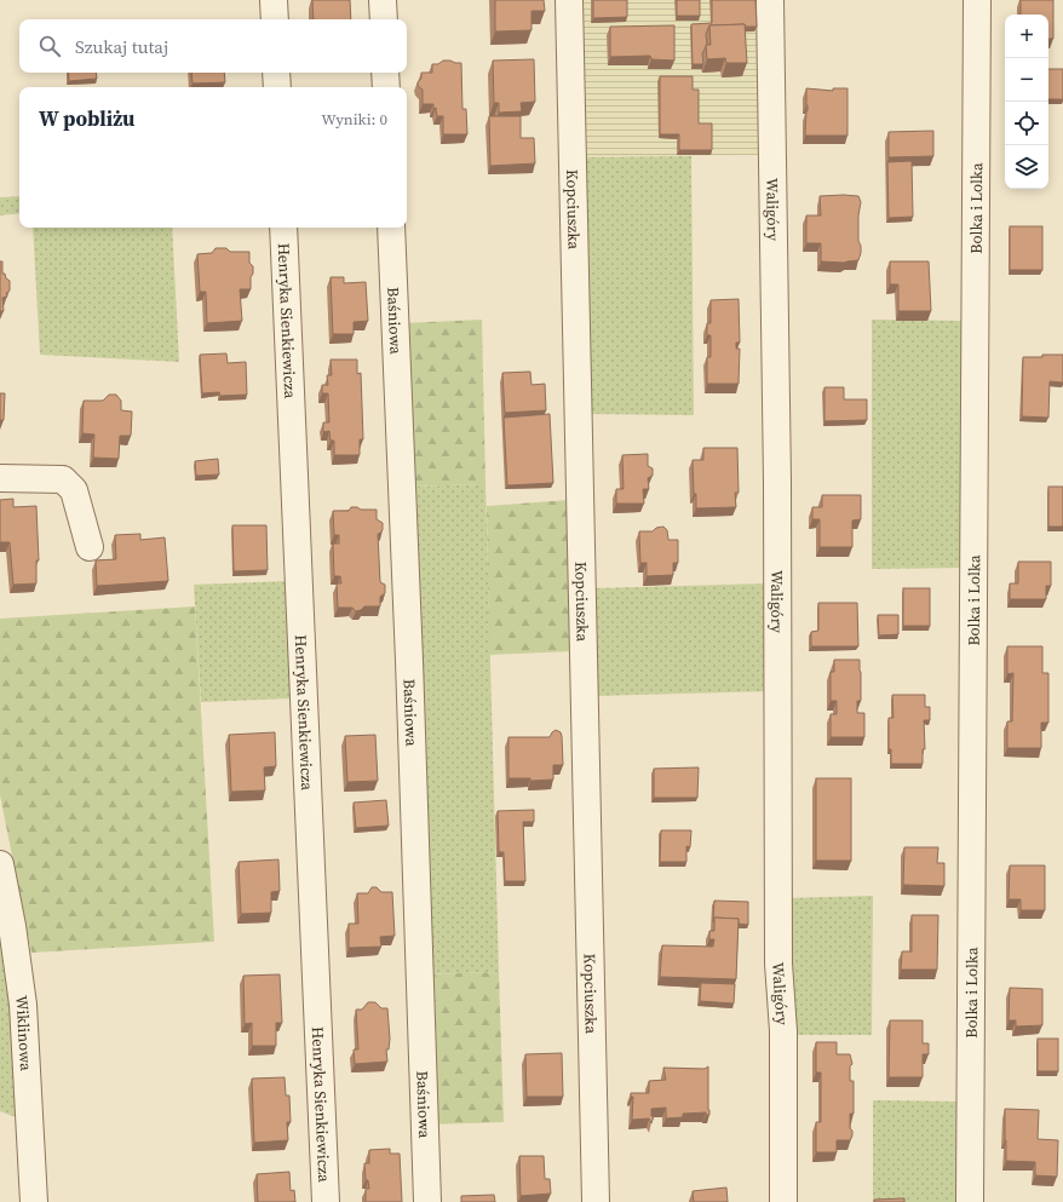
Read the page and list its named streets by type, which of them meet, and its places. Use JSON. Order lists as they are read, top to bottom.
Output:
{
  "streets": {
    "street": [
      "Kopciuszka",
      "Waligóry",
      "Bolka i Lolka",
      "Henryka Sienkiewicza",
      "Baśniowa",
      "Wiklinowa"
    ]
  },
  "page": {
    "map_buttons": ["+", "−"],
    "search": "Szukaj tutaj",
    "heading": ["W pobliżu", "Wyniki: 0"]
  }
}
